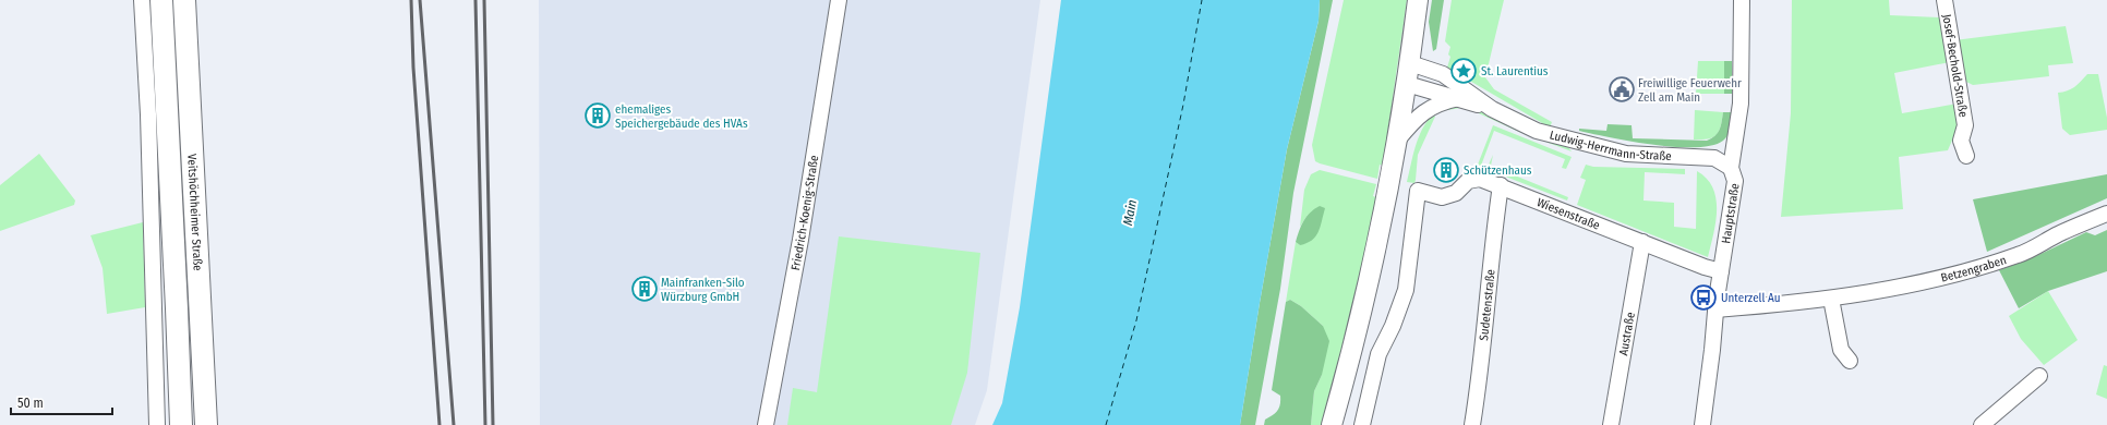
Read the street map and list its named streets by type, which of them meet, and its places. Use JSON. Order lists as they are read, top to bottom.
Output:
{
  "streets": {
    "highway": ["Veitshöchheimer Straße"],
    "street": [
      "Josef-Bechold-Straße",
      "Ludwig-Herrmann-Straße",
      "Friedrich-Koenig-Straße",
      "Wiesenstraße",
      "Hauptstraße",
      "Betzengraben",
      "Sudetenstraße",
      "Austraße"
    ]
  },
  "crossings": [
    ["Ludwig-Herrmann-Straße", "Hauptstraße"],
    ["Wiesenstraße", "Hauptstraße"],
    ["Wiesenstraße", "Sudetenstraße"],
    ["Wiesenstraße", "Austraße"],
    ["Hauptstraße", "Betzengraben"]
  ],
  "water": ["Main"],
  "places": {
    "place": ["St. Laurentius"],
    "public building": ["Freiwillige Feuerwehr Zell am Main"],
    "building": ["ehemaliges Speichergebäude des HVAs", "Schützenhaus", "Mainfranken-Silo Würzburg GmbH"],
    "bus stop": ["Unterzell Au"]
  },
  "scale_bar": "50 m"
}
